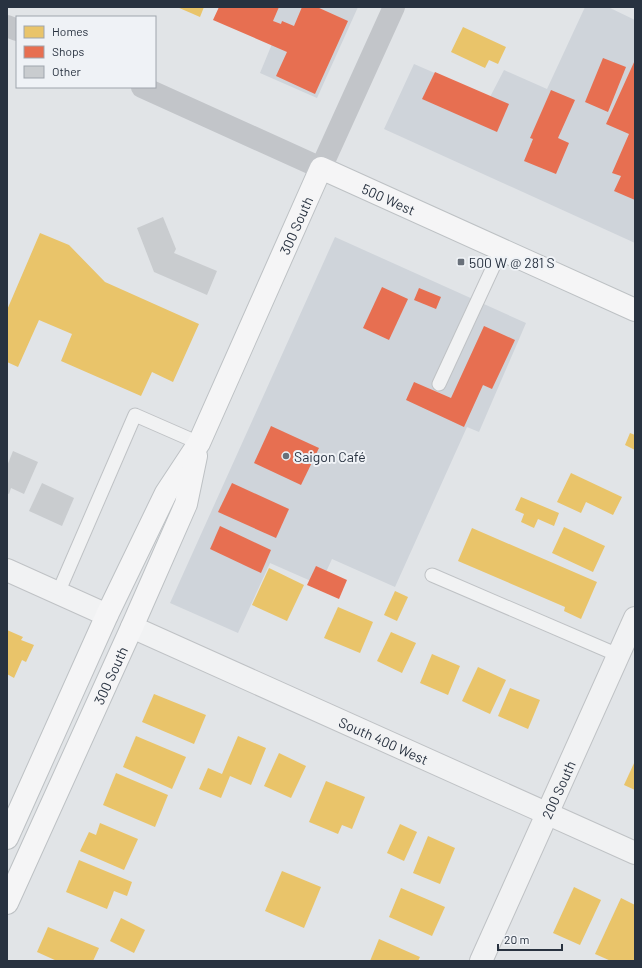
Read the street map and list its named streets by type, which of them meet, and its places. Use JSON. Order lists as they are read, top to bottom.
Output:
{
  "streets": {
    "main road": ["500 West", "300 South"],
    "street": ["South 400 West", "200 South"]
  },
  "crossings": [
    ["500 West", "300 South"],
    ["300 South", "South 400 West"],
    ["South 400 West", "200 South"]
  ],
  "places": {
    "transit": ["500 W @ 281 S"],
    "other": ["Saigon Café"]
  },
  "legend": ["Homes", "Shops", "Other"],
  "scale_bar": "20 m"
}
